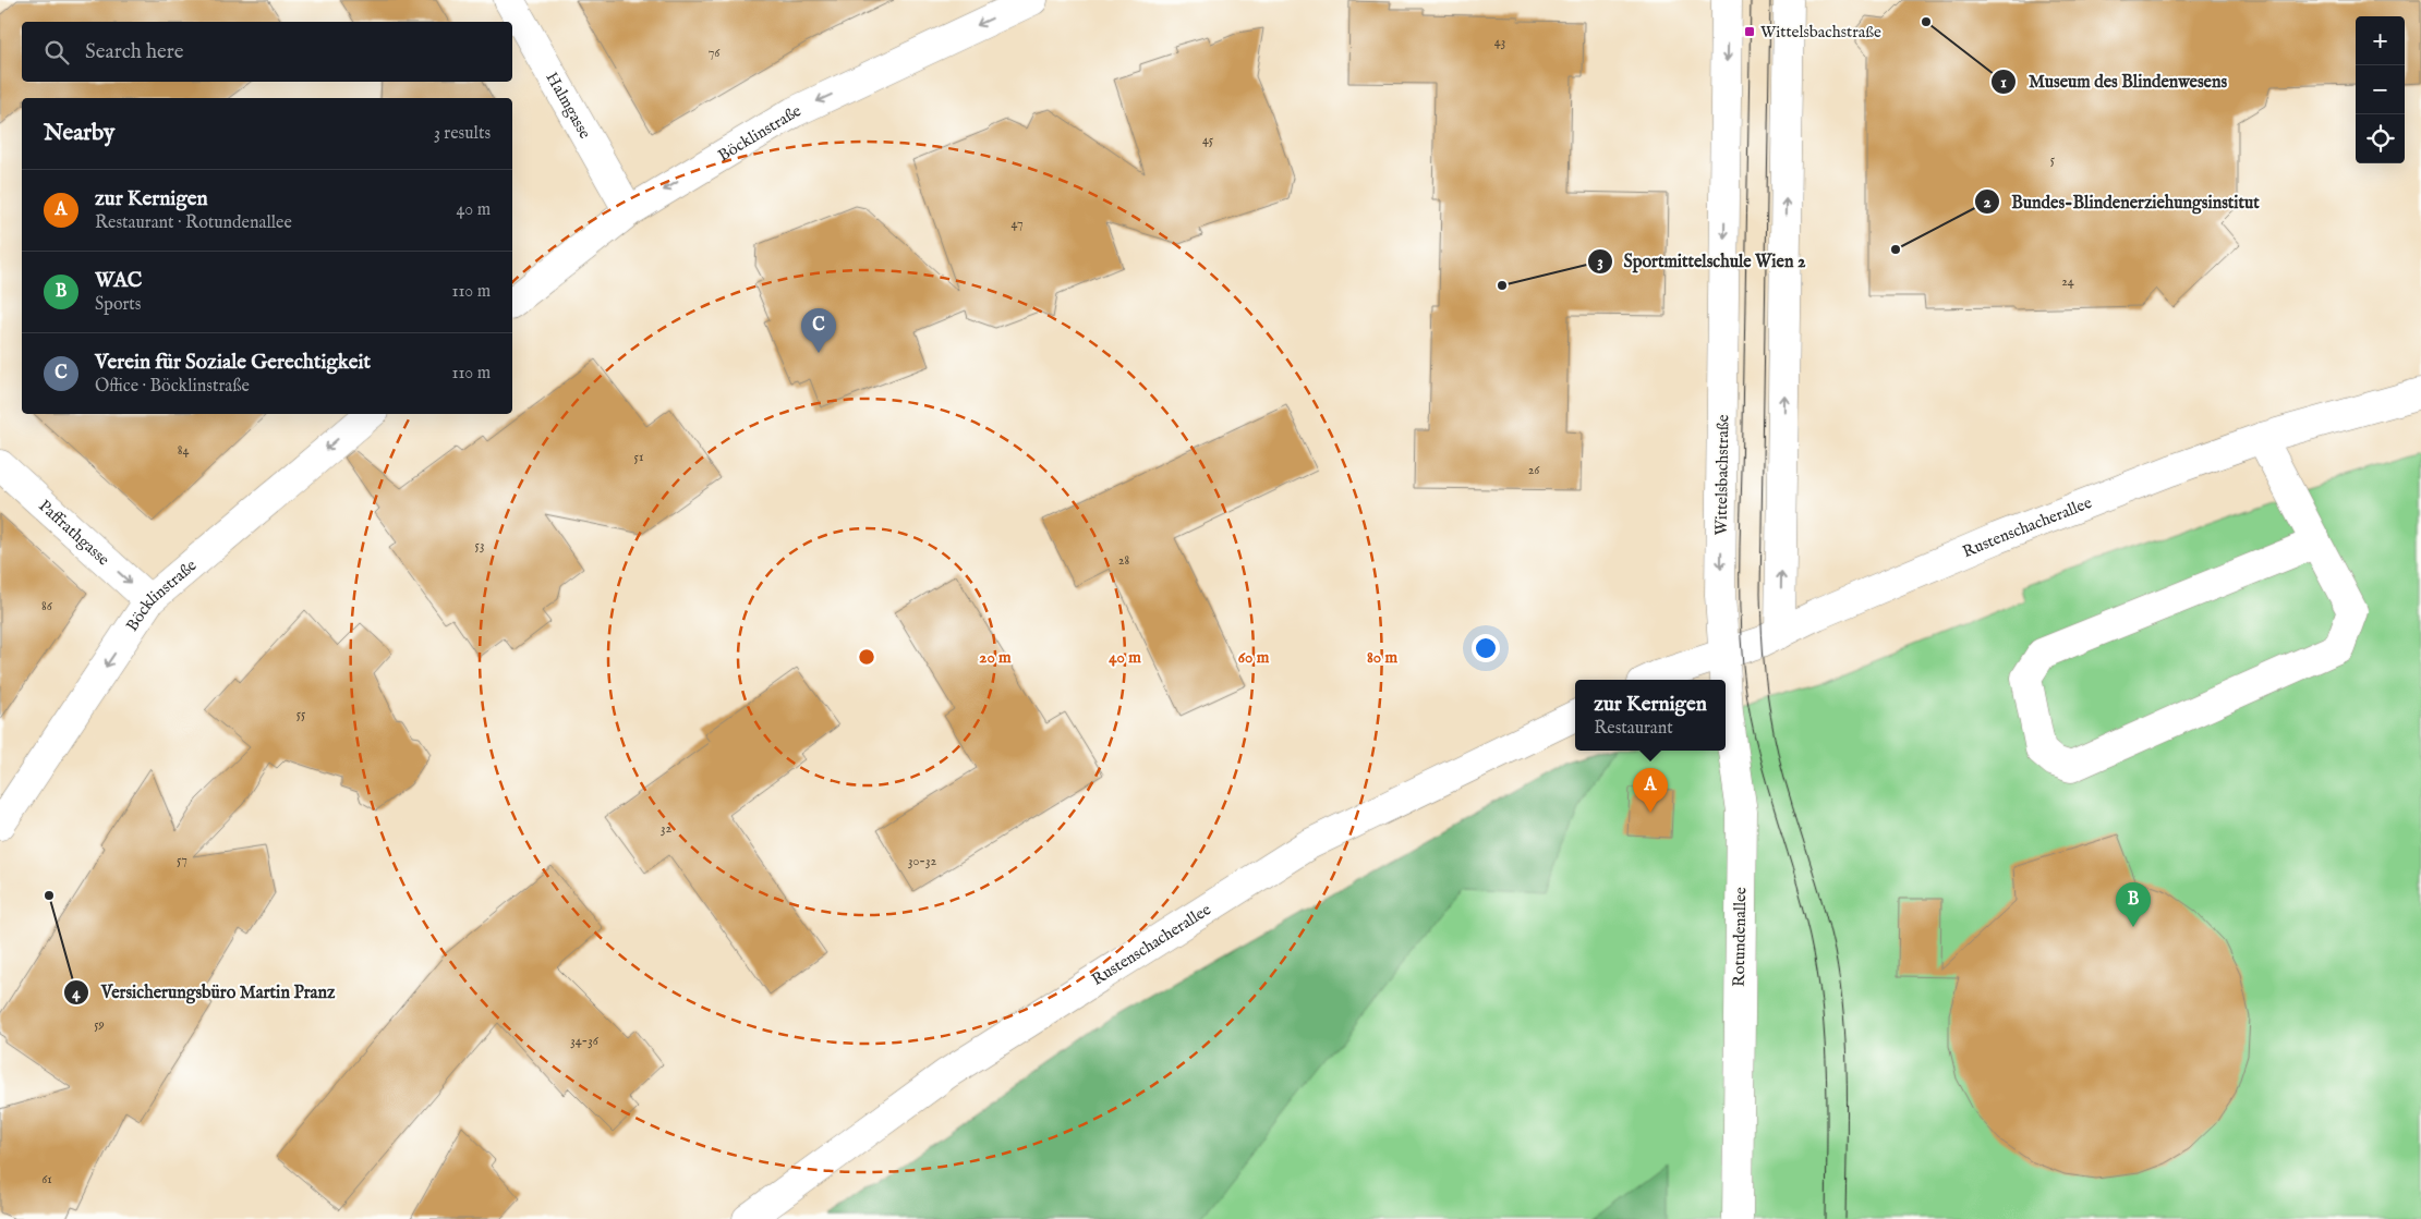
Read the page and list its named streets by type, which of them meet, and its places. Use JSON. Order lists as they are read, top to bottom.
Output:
{
  "streets": {
    "street": [
      "Halmgasse",
      "Böcklinstraße",
      "Wittelsbachstraße",
      "Rustenschacherallee",
      "Paffrathgasse",
      "Rotundenallee"
    ]
  },
  "crossings": [
    ["Halmgasse", "Böcklinstraße"],
    ["Böcklinstraße", "Paffrathgasse"],
    ["Wittelsbachstraße", "Rustenschacherallee"],
    ["Wittelsbachstraße", "Rotundenallee"],
    ["Rustenschacherallee", "Rotundenallee"]
  ],
  "one_way": ["Böcklinstraße", "Paffrathgasse"],
  "places": {
    "other": [
      "Museum des Blindenwesens",
      "Bundes-Blindenerziehungsinstitut",
      "Sportmittelschule Wien 2",
      "Versicherungsbüro Martin Pranz"
    ],
    "transit": ["Wittelsbachstraße"]
  },
  "house_numbers": [
    "43",
    "76",
    "45",
    "5",
    "47",
    "24",
    "84",
    "51",
    "26",
    "53",
    "28",
    "86",
    "55",
    "32",
    "57",
    "30-32",
    "59",
    "34-36",
    "61"
  ],
  "page": {
    "map_buttons": ["+", "−"],
    "search": "Search here",
    "heading": ["Nearby", "3 results"],
    "list": [
      {
        "mark": "A",
        "name": "zur Kernigen",
        "note": "Restaurant · Rotundenallee",
        "value": "40 m"
      },
      {
        "mark": "B",
        "name": "WAC",
        "note": "Sports",
        "value": "110 m"
      },
      {
        "mark": "C",
        "name": "Verein für Soziale Gerechtigkeit",
        "note": "Office · Böcklinstraße",
        "value": "110 m"
      }
    ],
    "pins": ["C", "A", "B"],
    "popup": ["zur Kernigen", "Restaurant"]
  },
  "rings": [
    "20 m",
    "40 m",
    "60 m",
    "80 m"
  ]
}
